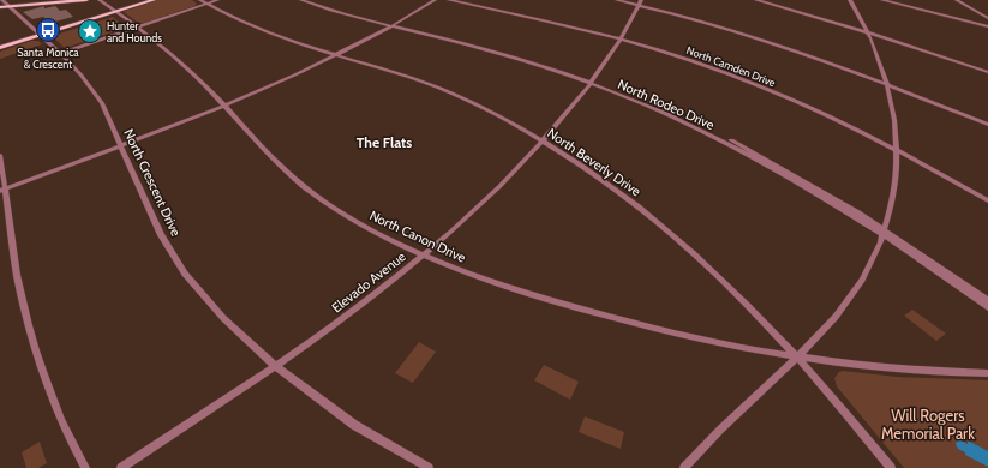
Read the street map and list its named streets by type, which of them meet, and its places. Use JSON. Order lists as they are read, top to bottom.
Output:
{
  "streets": {
    "street": [
      "North Camden Drive",
      "North Rodeo Drive",
      "North Beverly Drive",
      "North Crescent Drive",
      "North Canon Drive",
      "Elevado Avenue"
    ]
  },
  "crossings": [
    ["North Camden Drive", "Elevado Avenue"],
    ["North Rodeo Drive", "Elevado Avenue"],
    ["North Beverly Drive", "North Canon Drive"],
    ["North Beverly Drive", "Elevado Avenue"],
    ["North Crescent Drive", "Elevado Avenue"],
    ["North Canon Drive", "Elevado Avenue"]
  ],
  "districts": ["The Flats"],
  "parks": ["Will Rogers Memorial Park"],
  "places": {
    "bus stop": ["Santa Monica & Crescent"],
    "place": ["Hunter and Hounds"]
  }
}
